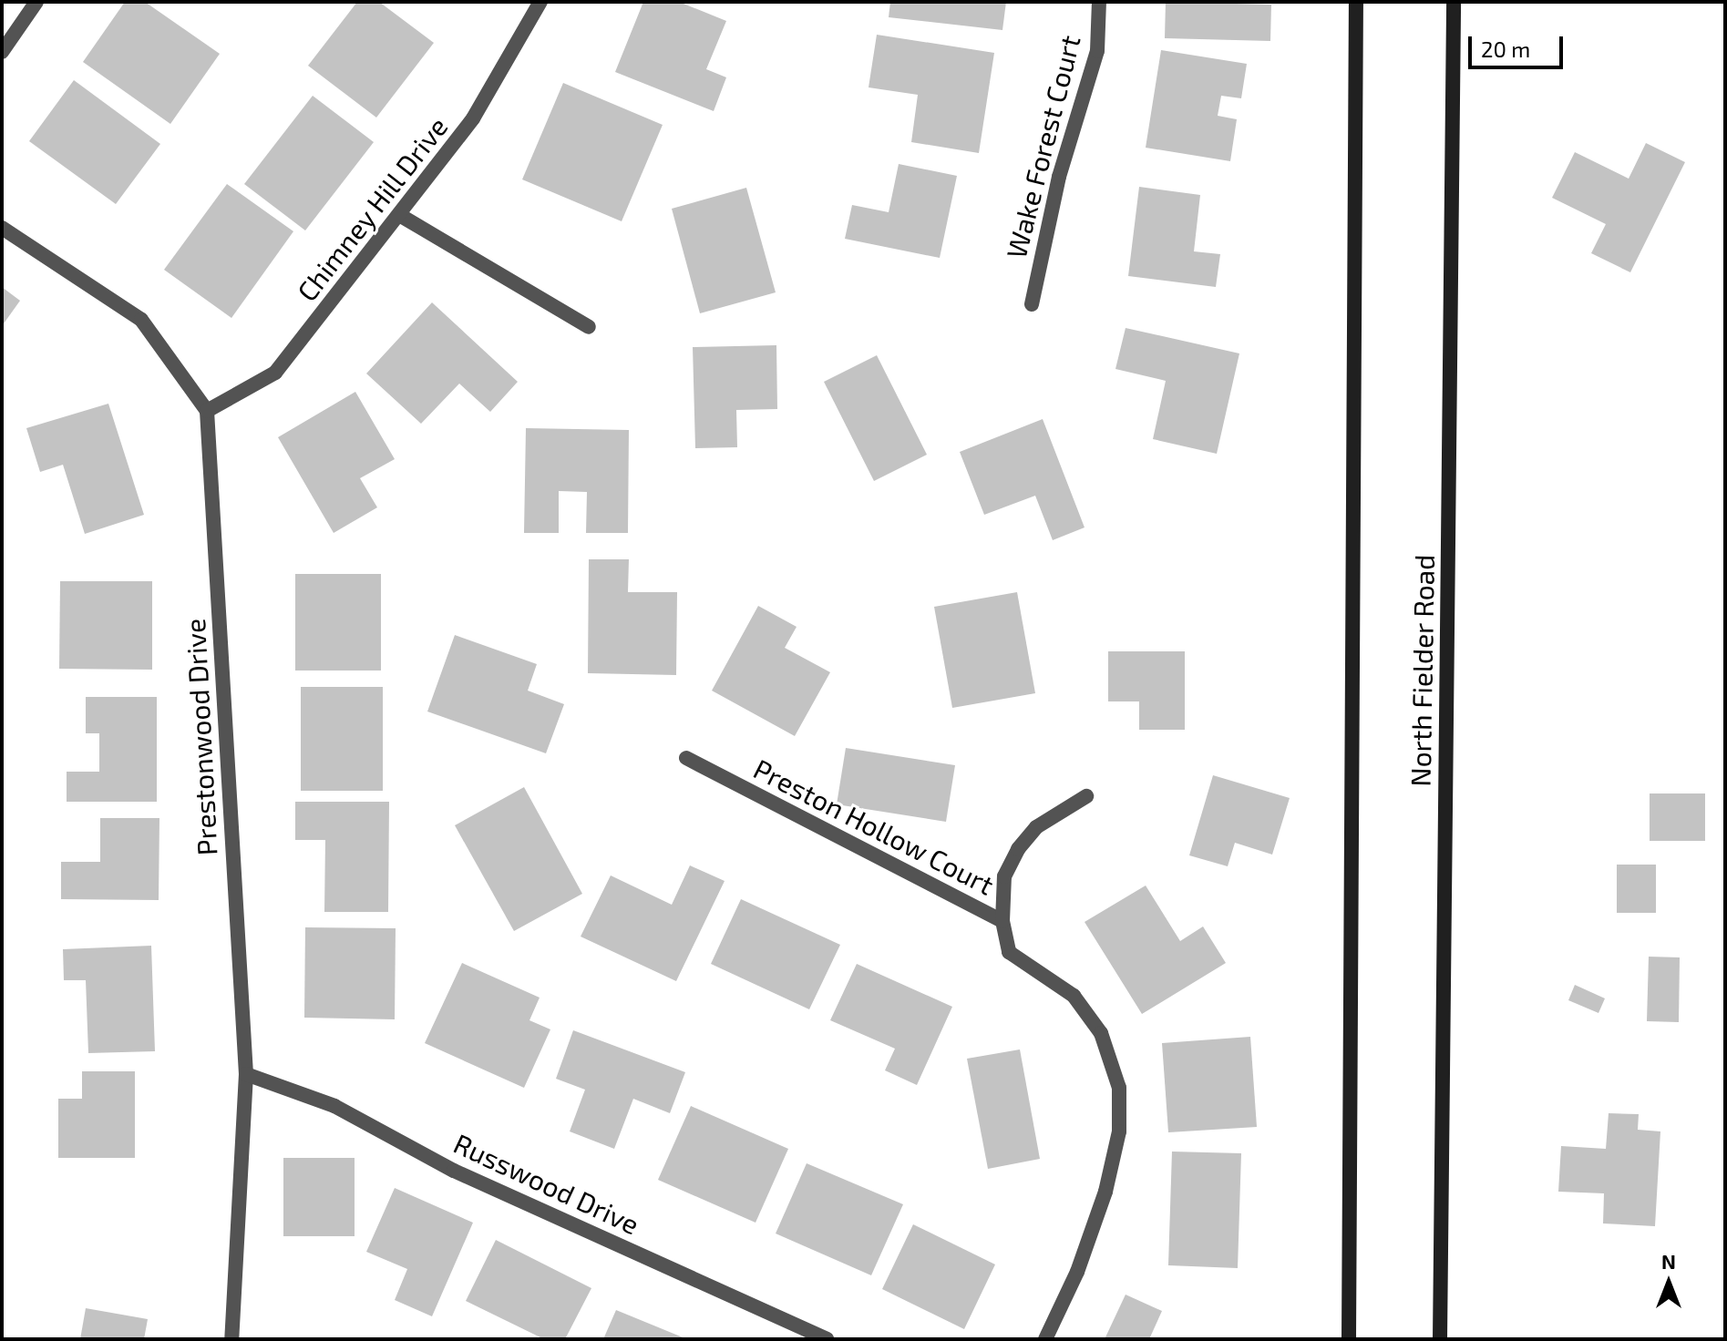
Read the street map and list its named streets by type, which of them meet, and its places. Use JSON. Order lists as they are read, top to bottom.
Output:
{
  "streets": {
    "main road": ["North Fielder Road"],
    "street": [
      "Wake Forest Court",
      "Chimney Hill Drive",
      "Prestonwood Drive",
      "Preston Hollow Court",
      "Russwood Drive"
    ]
  },
  "crossings": [
    ["Chimney Hill Drive", "Prestonwood Drive"],
    ["Prestonwood Drive", "Russwood Drive"]
  ],
  "scale_bar": "20 m",
  "north": "top"
}
